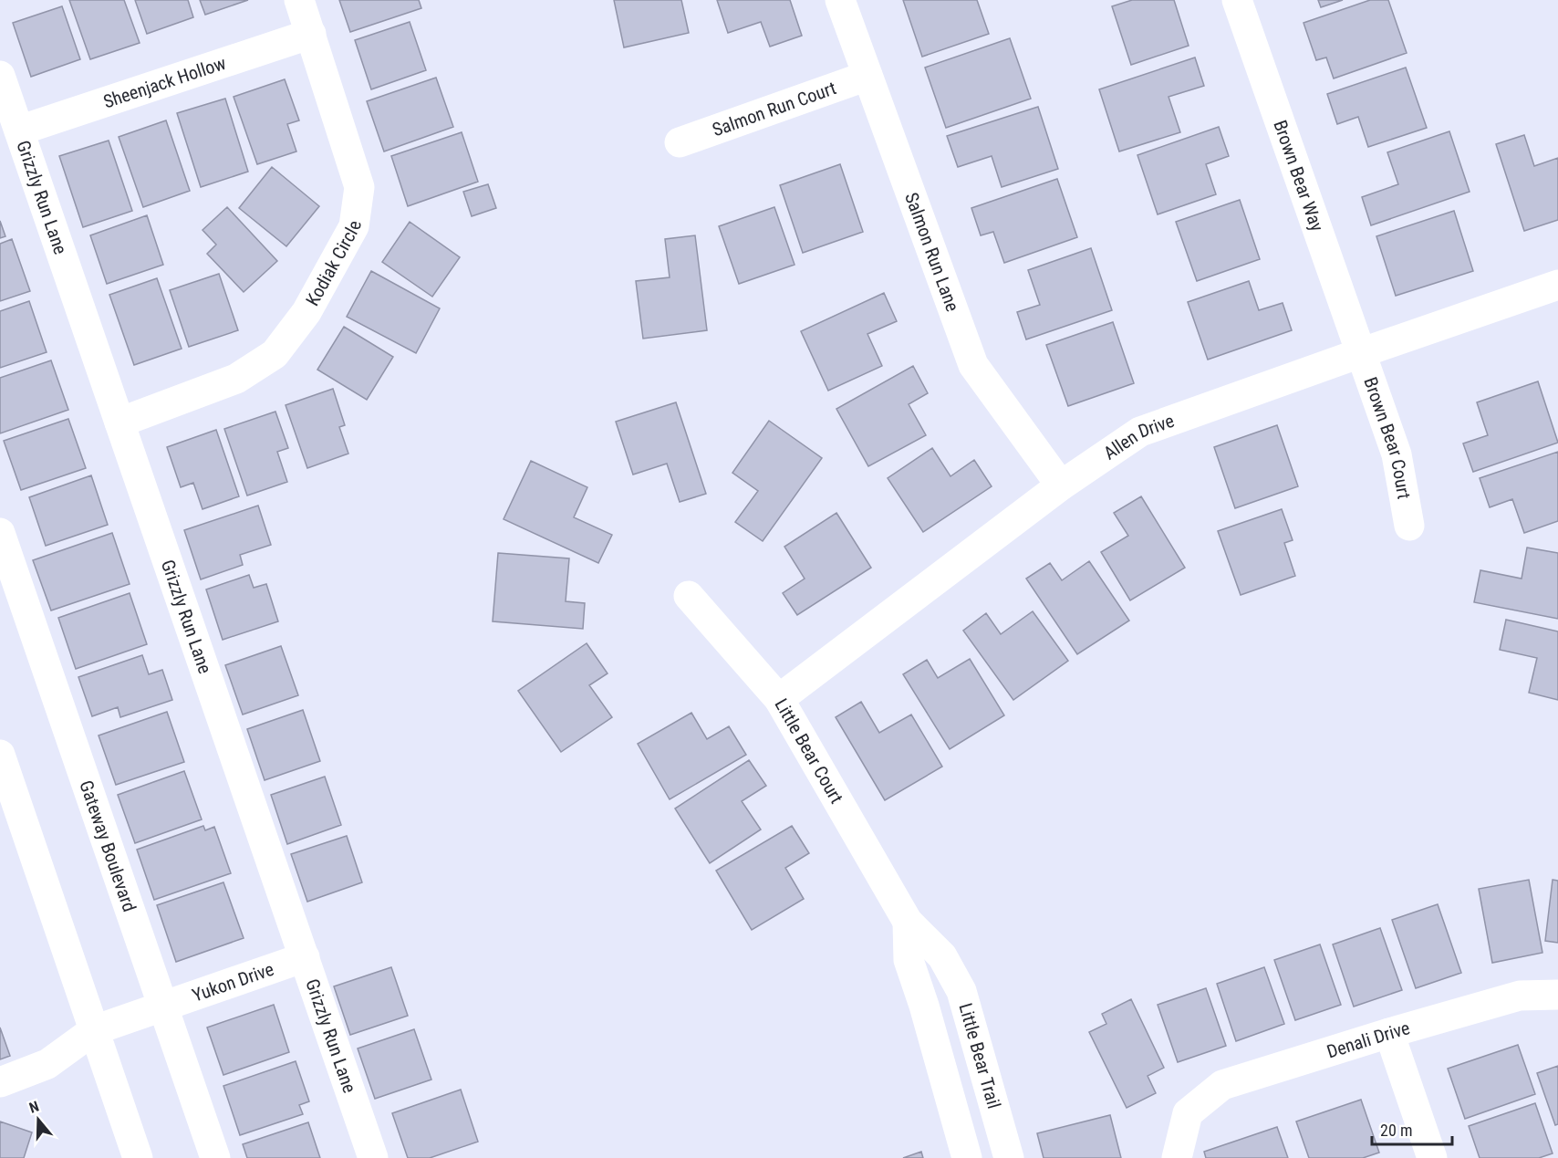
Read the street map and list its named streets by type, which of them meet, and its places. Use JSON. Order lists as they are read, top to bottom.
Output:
{
  "streets": {
    "street": [
      "Sheenjack Hollow",
      "Salmon Run Court",
      "Brown Bear Way",
      "Grizzly Run Lane",
      "Salmon Run Lane",
      "Kodiak Circle",
      "Allen Drive",
      "Brown Bear Court",
      "Little Bear Court",
      "Gateway Boulevard",
      "Yukon Drive",
      "Denali Drive",
      "Little Bear Trail"
    ]
  },
  "crossings": [
    ["Sheenjack Hollow", "Grizzly Run Lane"],
    ["Sheenjack Hollow", "Kodiak Circle"],
    ["Salmon Run Court", "Salmon Run Lane"],
    ["Brown Bear Way", "Allen Drive"],
    ["Brown Bear Way", "Brown Bear Court"],
    ["Grizzly Run Lane", "Kodiak Circle"],
    ["Grizzly Run Lane", "Yukon Drive"],
    ["Salmon Run Lane", "Allen Drive"],
    ["Allen Drive", "Brown Bear Court"],
    ["Allen Drive", "Little Bear Court"],
    ["Little Bear Court", "Little Bear Trail"],
    ["Gateway Boulevard", "Yukon Drive"]
  ],
  "scale_bar": "20 m",
  "north": "top"
}
